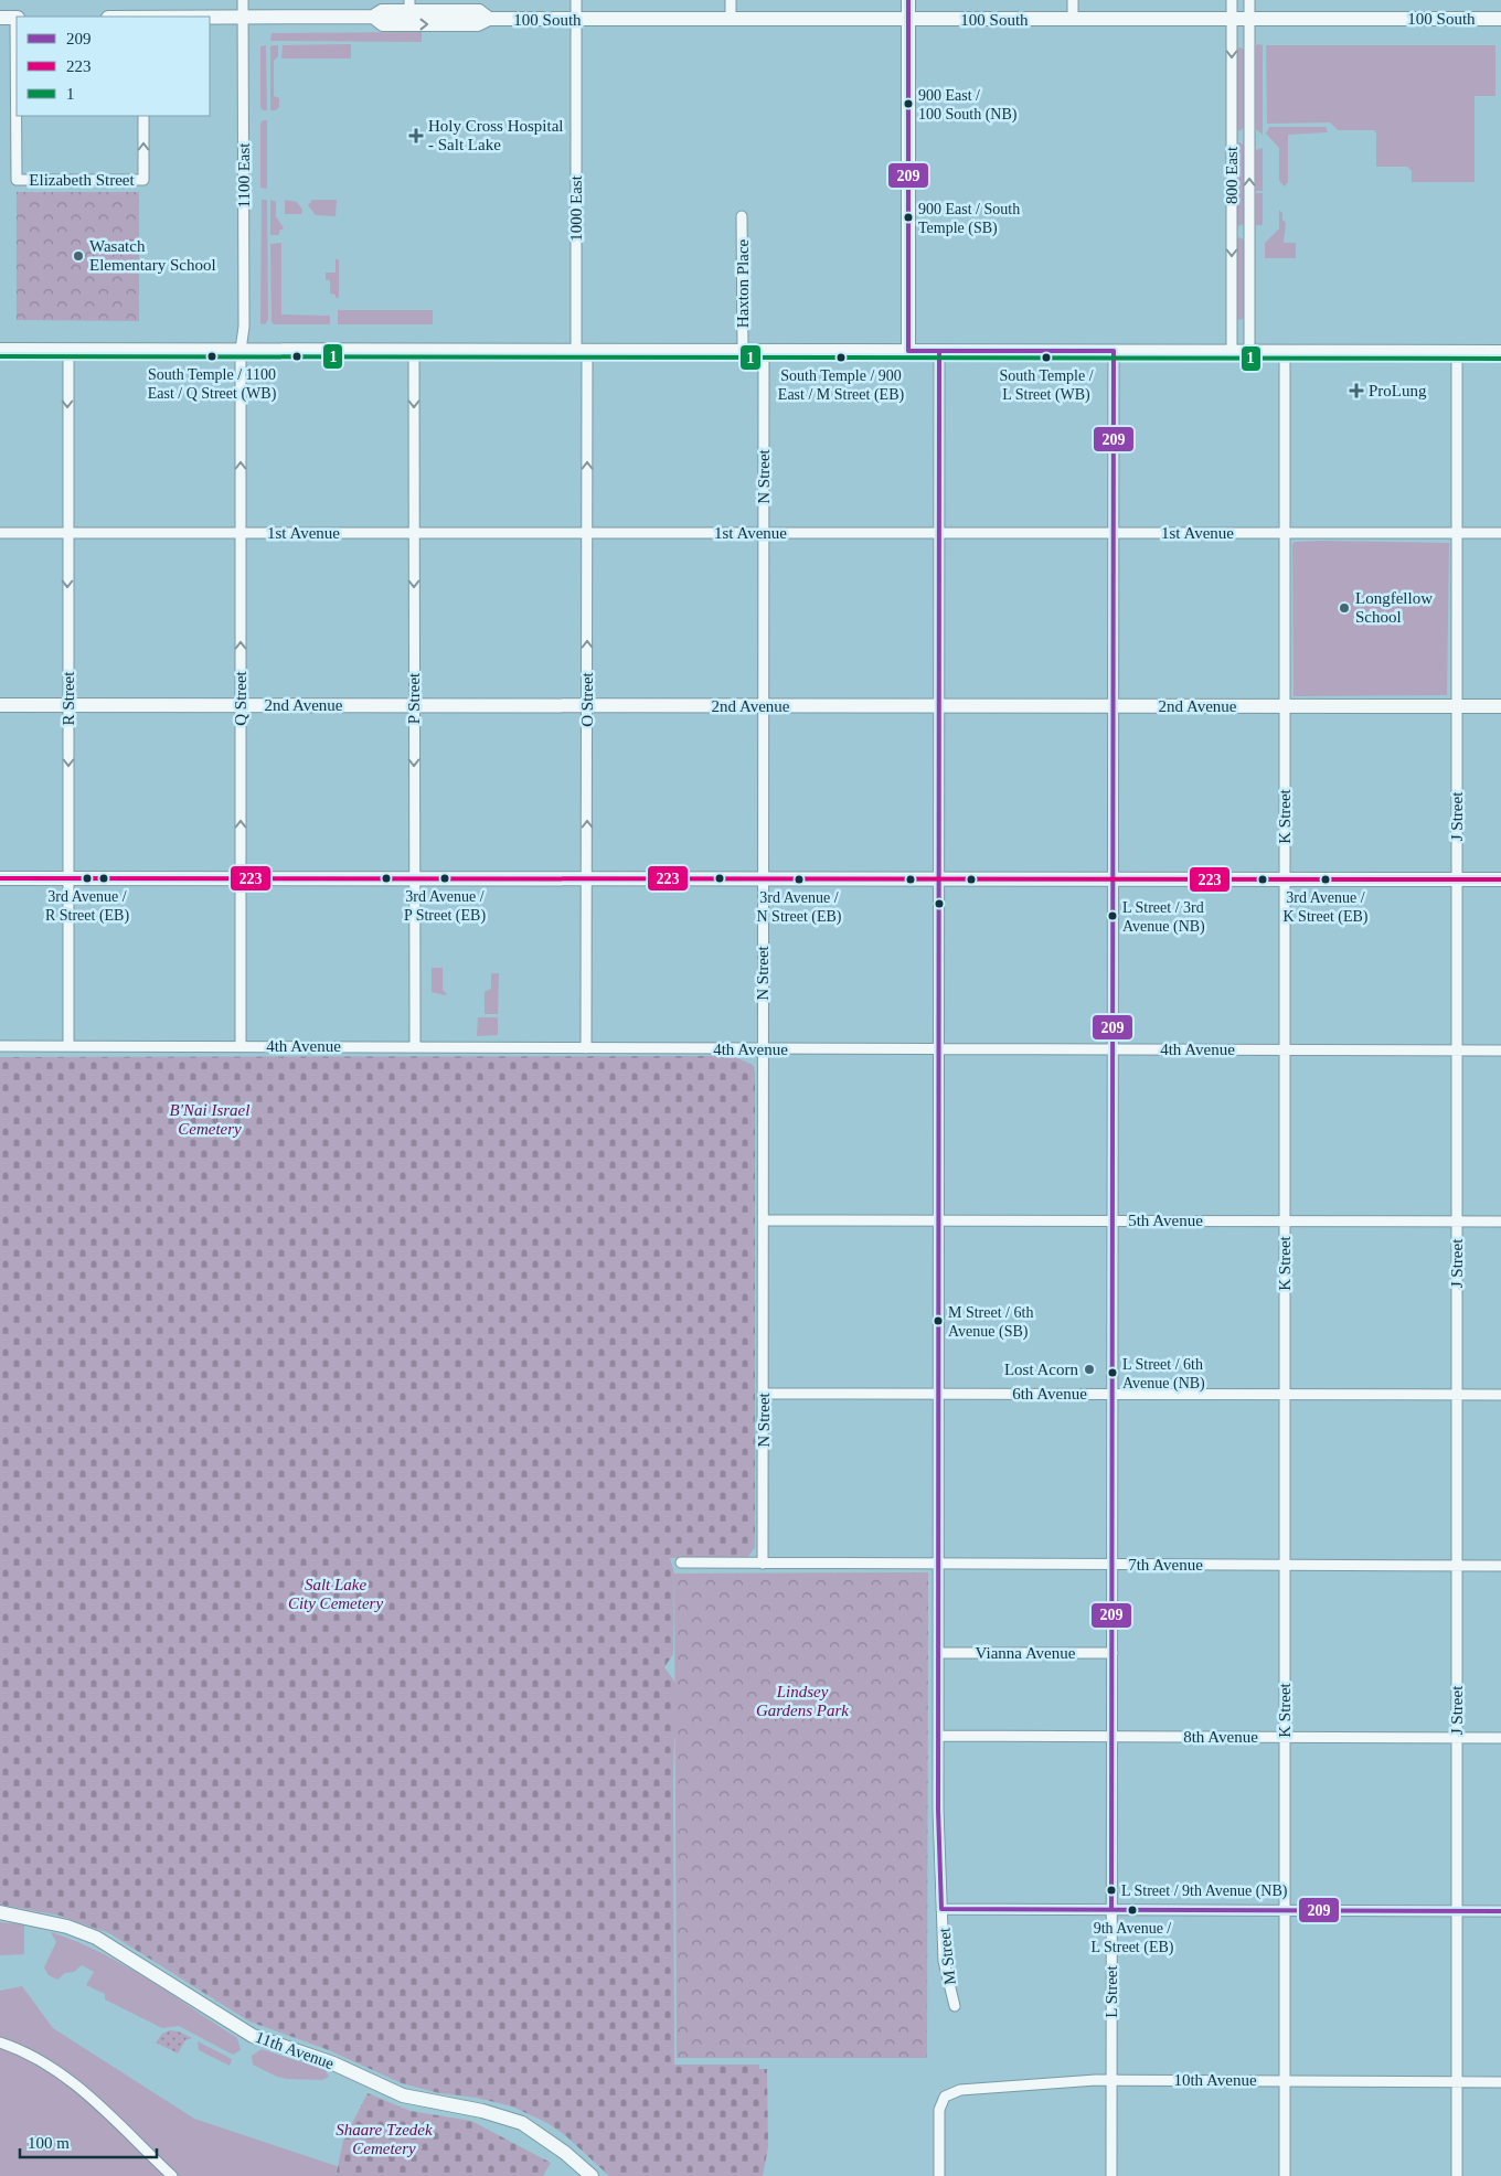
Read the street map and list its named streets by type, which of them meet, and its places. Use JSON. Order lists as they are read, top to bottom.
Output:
{
  "streets": {
    "street": [
      "100 South",
      "1100 East",
      "800 East",
      "Elizabeth Street",
      "1000 East",
      "Haxton Place",
      "N Street",
      "1st Avenue",
      "R Street",
      "Q Street",
      "P Street",
      "O Street",
      "2nd Avenue",
      "K Street",
      "J Street",
      "4th Avenue",
      "5th Avenue",
      "6th Avenue",
      "7th Avenue",
      "Vianna Avenue",
      "8th Avenue",
      "M Street",
      "L Street",
      "11th Avenue",
      "10th Avenue"
    ]
  },
  "crossings": [
    ["100 South", "1100 East"],
    ["100 South", "800 East"],
    ["100 South", "1000 East"],
    ["1100 East", "Q Street"],
    ["1000 East", "O Street"],
    ["N Street", "1st Avenue"],
    ["N Street", "2nd Avenue"],
    ["N Street", "4th Avenue"],
    ["N Street", "5th Avenue"],
    ["N Street", "6th Avenue"],
    ["N Street", "7th Avenue"],
    ["1st Avenue", "R Street"],
    ["1st Avenue", "Q Street"],
    ["1st Avenue", "P Street"],
    ["1st Avenue", "O Street"],
    ["1st Avenue", "K Street"],
    ["1st Avenue", "J Street"],
    ["1st Avenue", "M Street"],
    ["1st Avenue", "L Street"],
    ["R Street", "2nd Avenue"],
    ["R Street", "4th Avenue"],
    ["Q Street", "2nd Avenue"],
    ["Q Street", "4th Avenue"],
    ["P Street", "2nd Avenue"],
    ["P Street", "4th Avenue"],
    ["O Street", "2nd Avenue"],
    ["O Street", "4th Avenue"],
    ["2nd Avenue", "K Street"],
    ["2nd Avenue", "J Street"],
    ["2nd Avenue", "M Street"],
    ["2nd Avenue", "L Street"],
    ["K Street", "4th Avenue"],
    ["K Street", "5th Avenue"],
    ["K Street", "6th Avenue"],
    ["K Street", "7th Avenue"],
    ["K Street", "8th Avenue"],
    ["K Street", "10th Avenue"],
    ["J Street", "4th Avenue"],
    ["J Street", "5th Avenue"],
    ["J Street", "6th Avenue"],
    ["J Street", "7th Avenue"],
    ["J Street", "8th Avenue"],
    ["J Street", "10th Avenue"],
    ["4th Avenue", "M Street"],
    ["4th Avenue", "L Street"],
    ["5th Avenue", "M Street"],
    ["5th Avenue", "L Street"],
    ["6th Avenue", "M Street"],
    ["6th Avenue", "L Street"],
    ["7th Avenue", "M Street"],
    ["7th Avenue", "L Street"],
    ["Vianna Avenue", "M Street"],
    ["Vianna Avenue", "L Street"],
    ["8th Avenue", "M Street"],
    ["8th Avenue", "L Street"],
    ["L Street", "10th Avenue"]
  ],
  "one_way": [
    "R Street",
    "Q Street",
    "P Street",
    "O Street"
  ],
  "parks": [
    "B'Nai Israel Cemetery",
    "Salt Lake City Cemetery",
    "Lindsey Gardens Park",
    "Shaare Tzedek Cemetery"
  ],
  "places": {
    "other": [
      "900 East / 100 South (NB)",
      "900 East / South Temple (SB)",
      "Wasatch Elementary School",
      "South Temple / 1100 East / Q Street (WB)",
      "South Temple / 900 East / M Street (EB)",
      "South Temple / L Street (WB)",
      "Longfellow School",
      "3rd Avenue / R Street (EB)",
      "3rd Avenue / P Street (EB)",
      "3rd Avenue / N Street (EB)",
      "3rd Avenue / K Street (EB)",
      "L Street / 3rd Avenue (NB)",
      "M Street / 6th Avenue (SB)",
      "Lost Acorn",
      "L Street / 6th Avenue (NB)",
      "L Street / 9th Avenue (NB)",
      "9th Avenue / L Street (EB)"
    ],
    "health": ["Holy Cross Hospital - Salt Lake", "ProLung"]
  },
  "lines": ["transit line 209", "transit line 1", "transit line 223"],
  "legend": ["209", "223", "1"],
  "scale_bar": "100 m"
}
